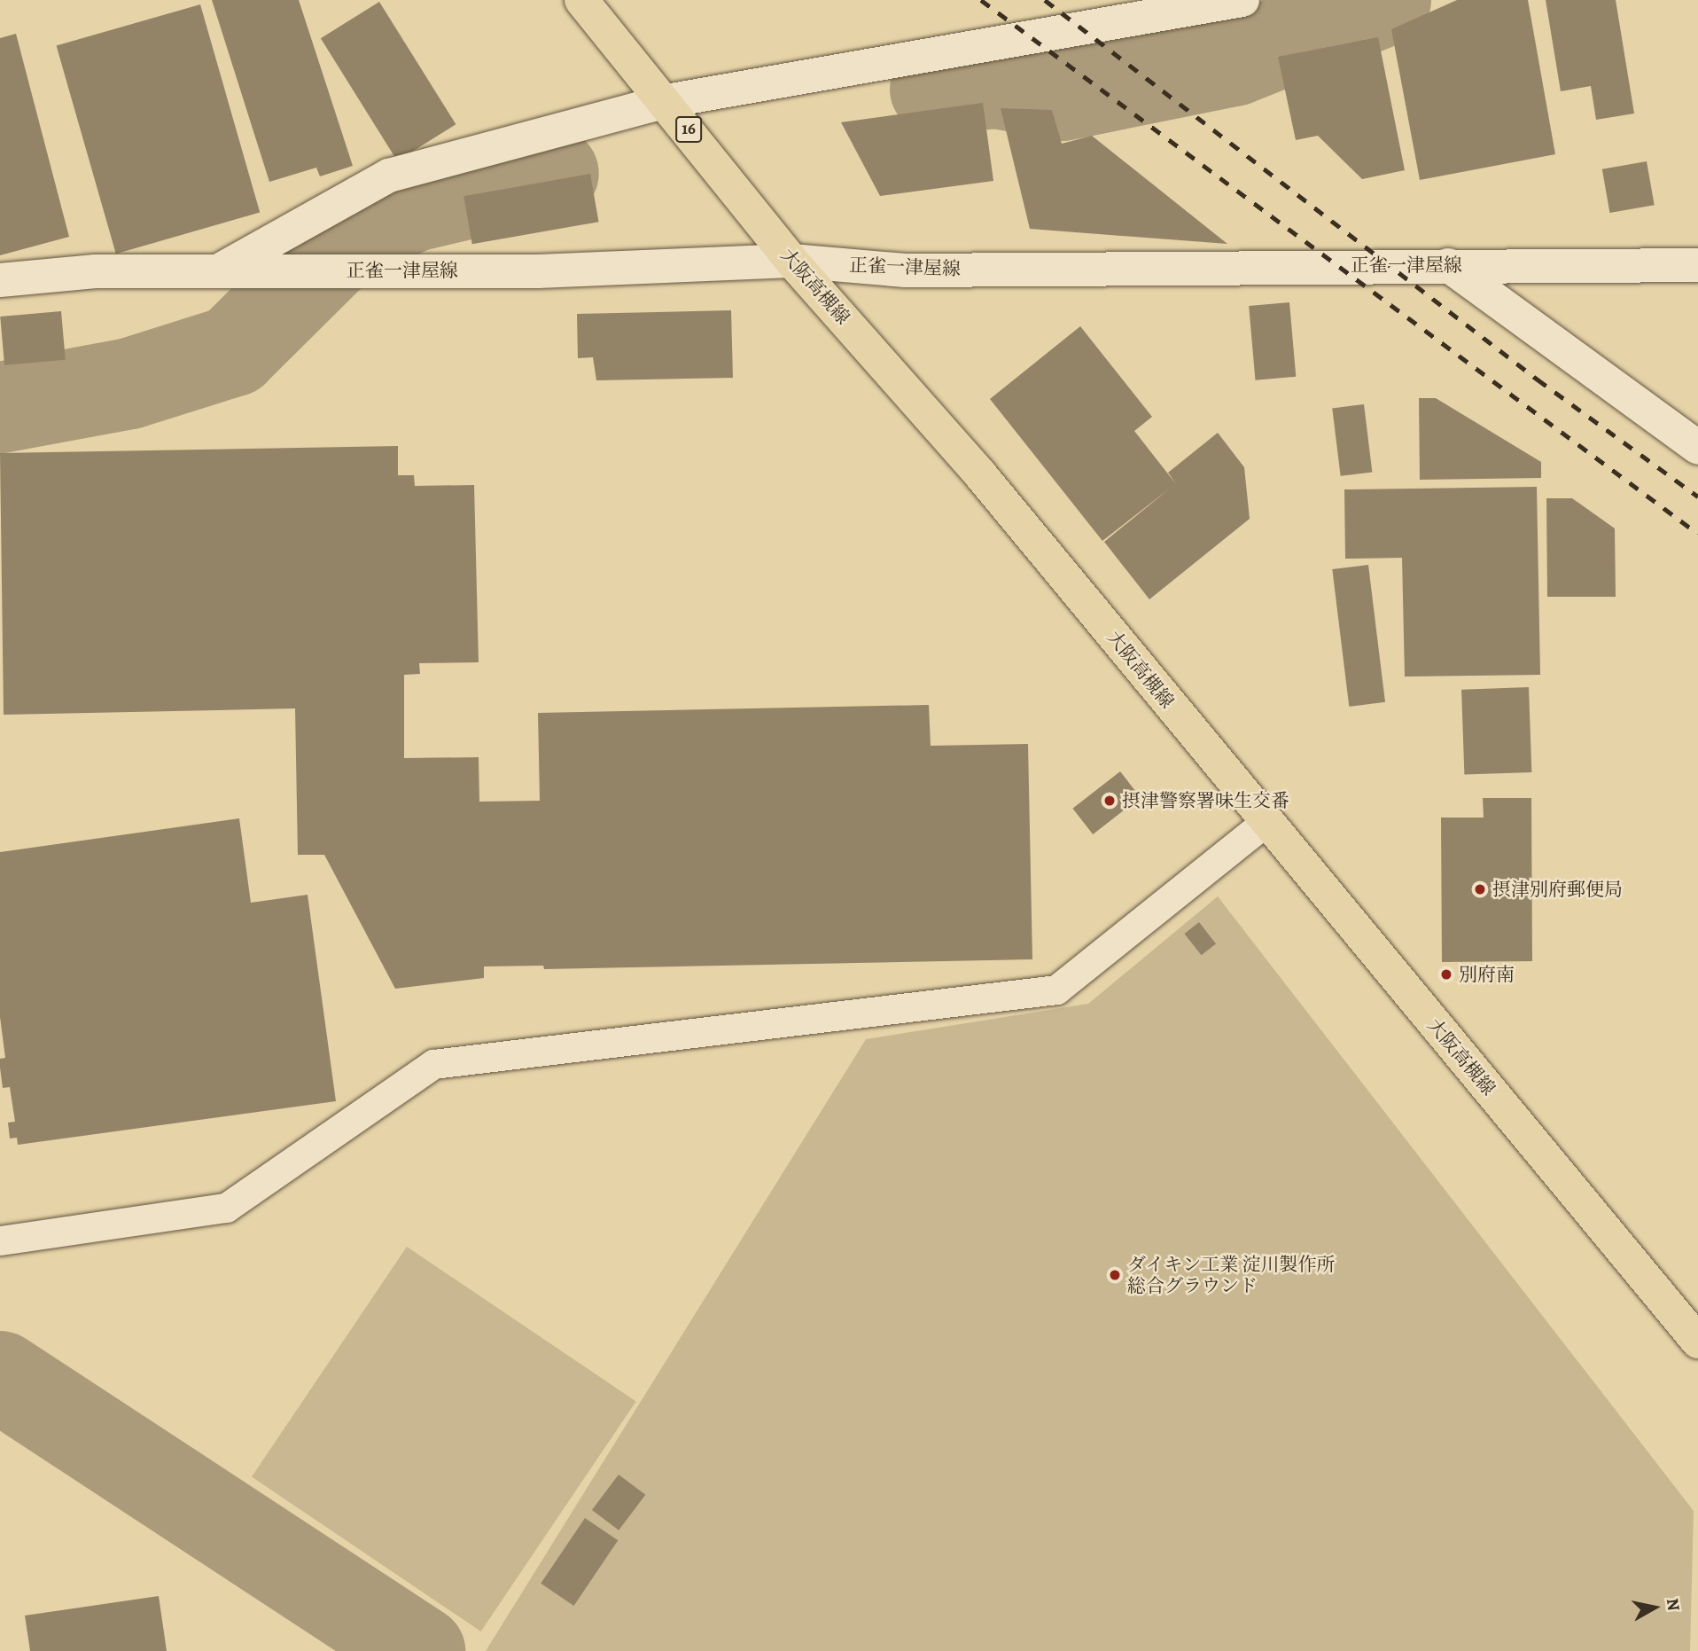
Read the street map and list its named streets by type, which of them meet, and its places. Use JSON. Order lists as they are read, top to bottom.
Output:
{
  "streets": {
    "main road": ["16", "正雀一津屋線", "大阪高槻線"]
  },
  "crossings": [
    ["正雀一津屋線", "大阪高槻線"]
  ],
  "places": [
    "摂津警察署味生交番",
    "摂津別府郵便局",
    "別府南",
    "ダイキン工業 淀川製作所 総合グラウンド"
  ],
  "north": "right"
}
